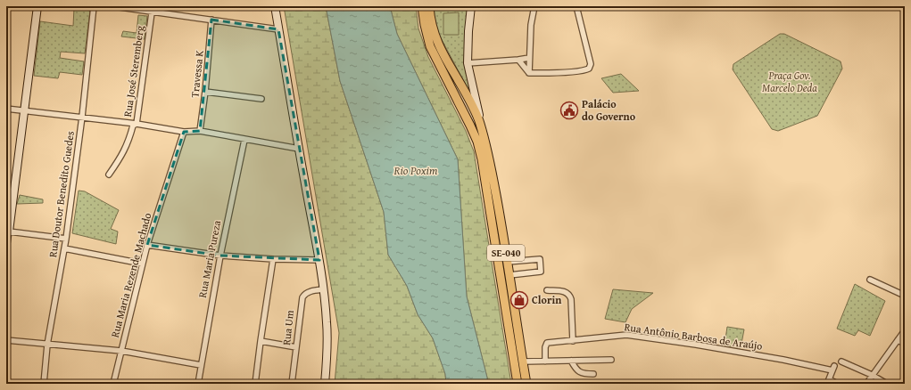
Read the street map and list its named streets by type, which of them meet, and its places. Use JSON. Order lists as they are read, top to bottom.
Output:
{
  "streets": {
    "main road": ["SE-040"],
    "street": [
      "Rua José Steremberg",
      "Travessa K",
      "Rua Doutor Benedito Guedes",
      "Rua Maria Pureza",
      "Rua Maria Rezende Machado",
      "Rua Um",
      "Rua Antônio Barbosa de Araújo"
    ]
  },
  "water": ["Rio Poxim"],
  "parks": ["Praça Gov. Marcelo Deda"],
  "places": {
    "public building": ["Palácio do Governo"],
    "shop": ["Clorin"]
  }
}
